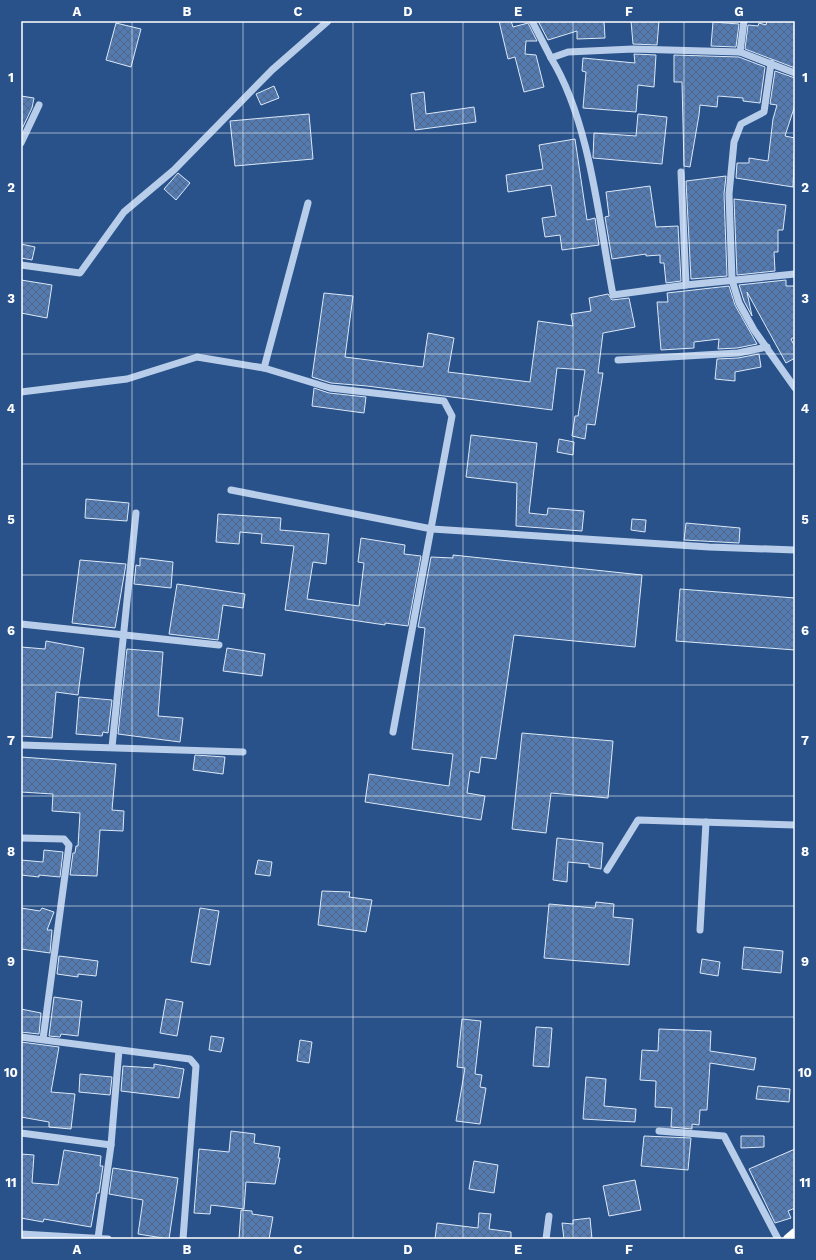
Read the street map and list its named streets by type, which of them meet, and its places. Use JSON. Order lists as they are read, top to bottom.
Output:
{
  "grid": {
    "columns": [
      "A",
      "B",
      "C",
      "D",
      "E",
      "F",
      "G"
    ],
    "rows": [
      "1",
      "2",
      "3",
      "4",
      "5",
      "6",
      "7",
      "8",
      "9",
      "10",
      "11"
    ]
  }
}
